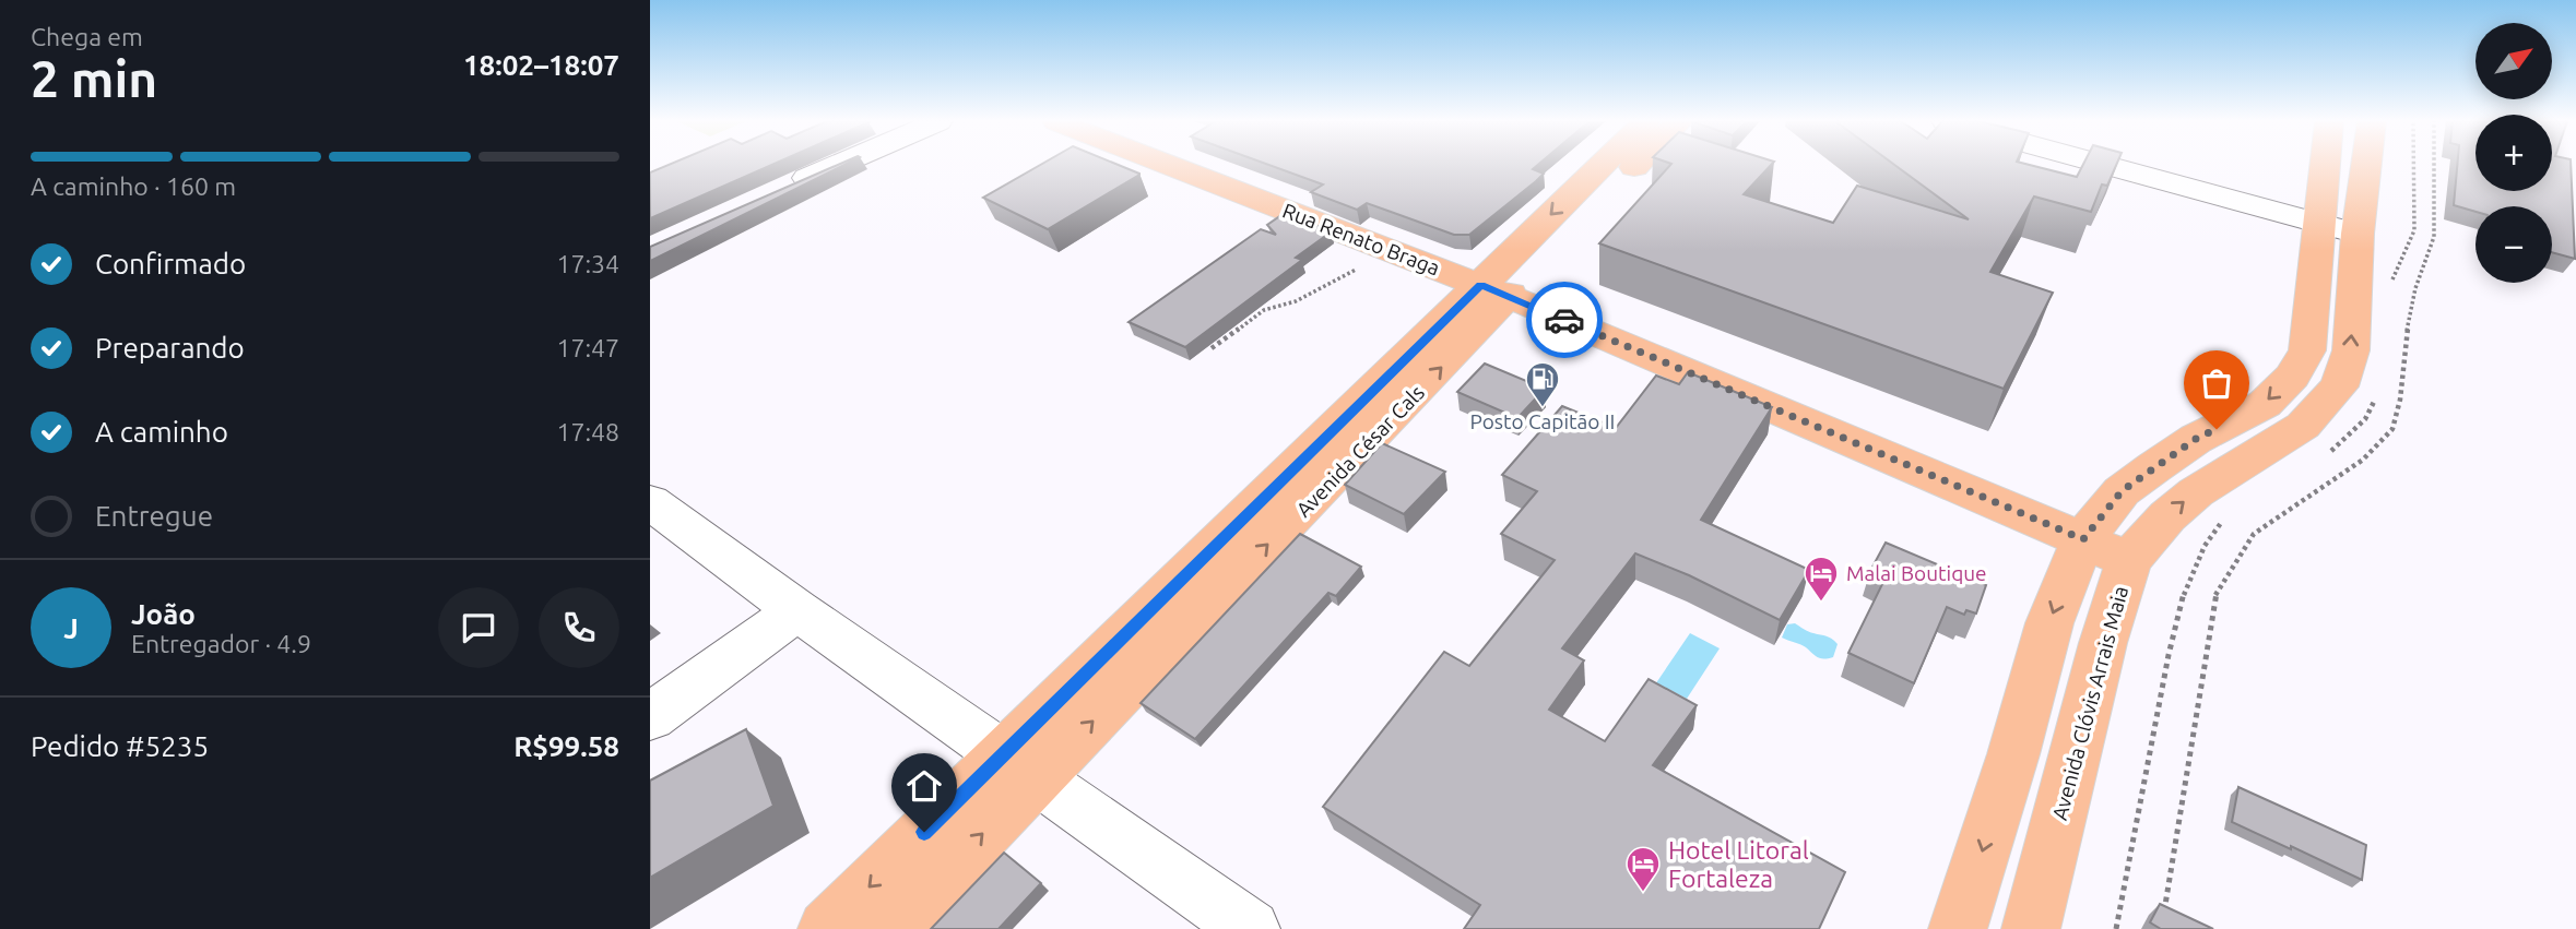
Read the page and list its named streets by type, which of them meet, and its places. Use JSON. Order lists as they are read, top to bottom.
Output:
{
  "streets": {
    "main road": ["Rua Renato Braga", "Avenida César Cals", "Avenida Clóvis Arrais Maia"]
  },
  "crossings": [
    ["Rua Renato Braga", "Avenida César Cals"],
    ["Rua Renato Braga", "Avenida Clóvis Arrais Maia"]
  ],
  "places": {
    "fuel station": ["Posto Capitão II"],
    "hotel": ["Malai Boutique", "Hotel Litoral Fortaleza"]
  },
  "north": "top right",
  "page": {
    "heading": ["2 min", "Chega em", "18:02–18:07"],
    "panel": [
      "João",
      "Entregador · 4.9",
      "Pedido #5235",
      "R$99.58"
    ],
    "map_buttons": ["+", "−"],
    "bar": "A caminho · 160 m",
    "list": [
      ["Confirmado", "17:34"],
      ["Preparando", "17:47"],
      ["A caminho", "17:48"],
      "Entregue"
    ],
    "round": "J"
  }
}
